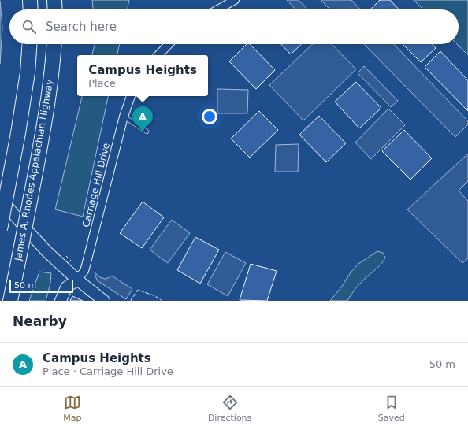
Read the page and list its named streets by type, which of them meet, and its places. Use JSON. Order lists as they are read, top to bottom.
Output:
{
  "streets": {
    "highway": ["James A. Rhodes Appalachian Highway"],
    "street": ["Carriage Hill Drive"]
  },
  "scale_bar": "50 m",
  "page": {
    "search": "Search here",
    "popup": ["Campus Heights", "Place"],
    "pins": "A",
    "scale": "50 m",
    "heading": "Nearby",
    "list": [
      {
        "mark": "A",
        "name": "Campus Heights",
        "note": "Place · Carriage Hill Drive",
        "value": "50 m"
      }
    ],
    "nav": ["Map", "Directions", "Saved"]
  }
}
